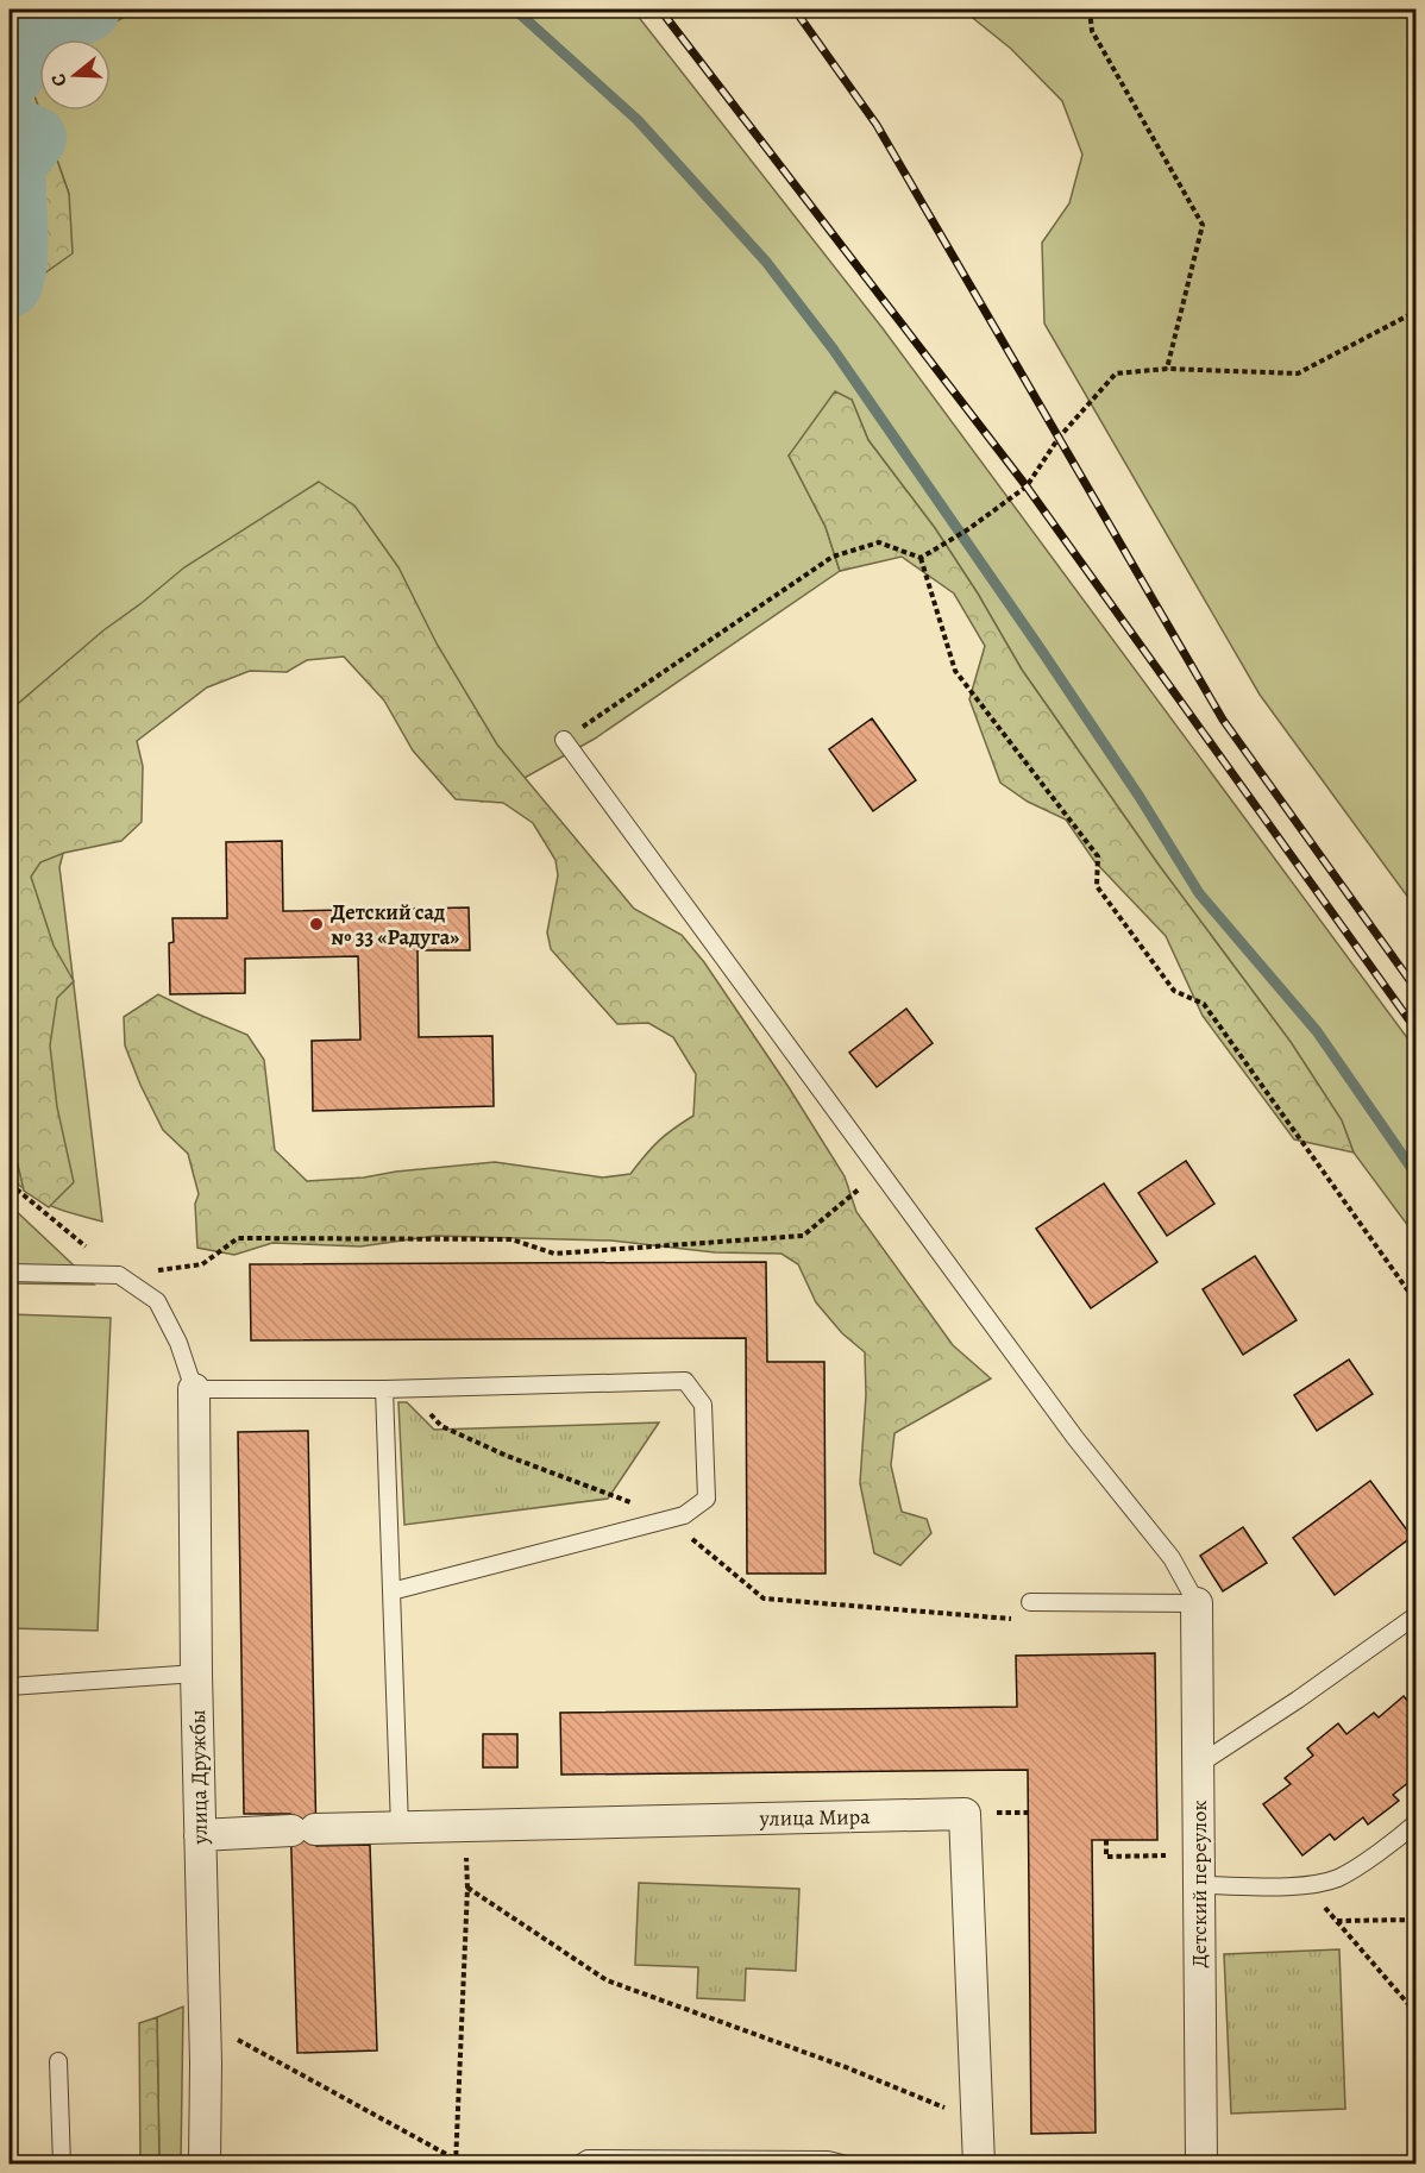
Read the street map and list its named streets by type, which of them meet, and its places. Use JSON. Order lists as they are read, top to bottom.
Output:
{
  "streets": {
    "street": ["улица Дружбы", "улица Мира", "Детский переулок"]
  },
  "crossings": [
    ["улица Дружбы", "улица Мира"]
  ],
  "places": ["Детский сад № 33 «Радуга»"],
  "north": "left"
}
